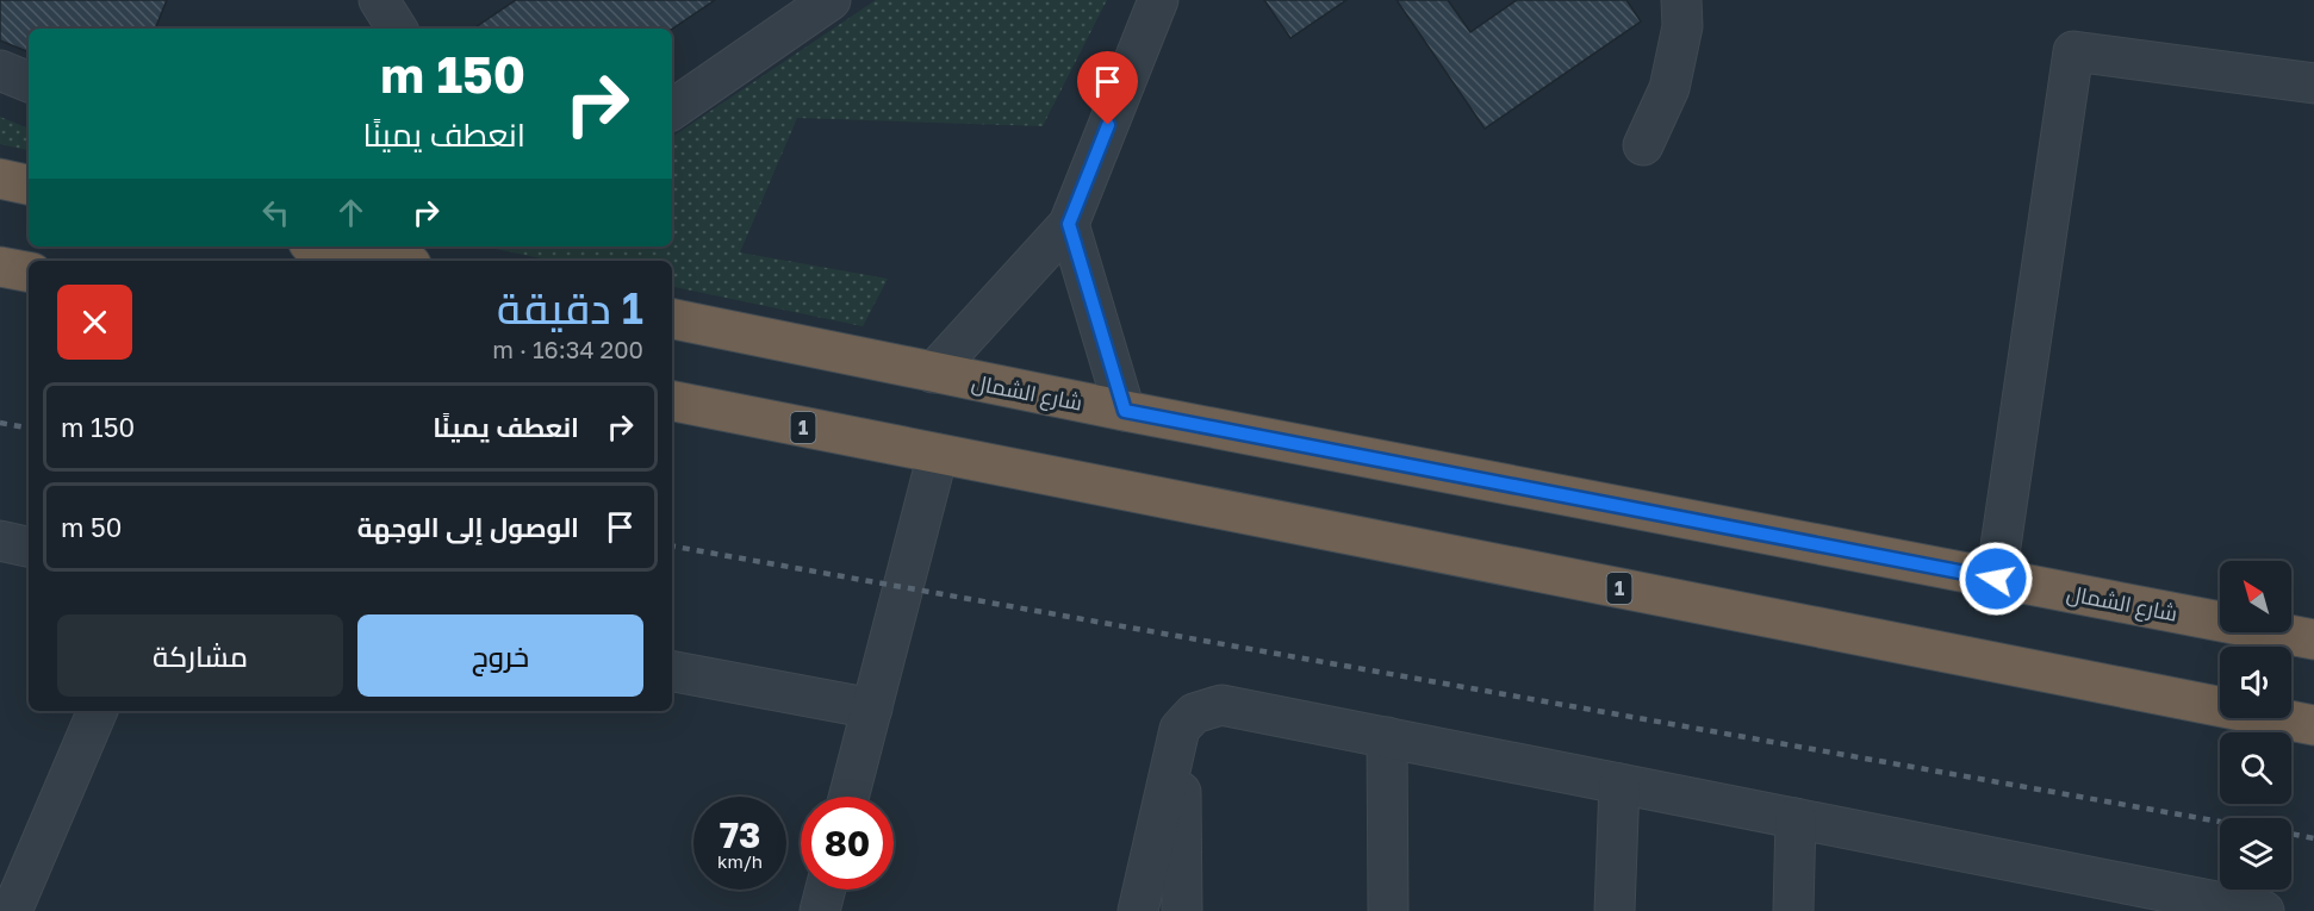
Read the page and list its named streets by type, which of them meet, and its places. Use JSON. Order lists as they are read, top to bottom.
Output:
{
  "streets": {
    "highway": ["شارع الشمال", "1"]
  },
  "north": "top left",
  "page": {
    "turn": ["150 m", "انعطف يمينًا"],
    "heading": ["1 دقيقة", "200 m · 16:34"],
    "list": [
      {
        "name": "انعطف يمينًا",
        "value": "150 m"
      },
      {
        "name": "الوصول إلى الوجهة",
        "value": "50 m"
      }
    ],
    "buttons": ["خروج", "مشاركة"],
    "speed": "73 km/h",
    "limit": "80"
  }
}
